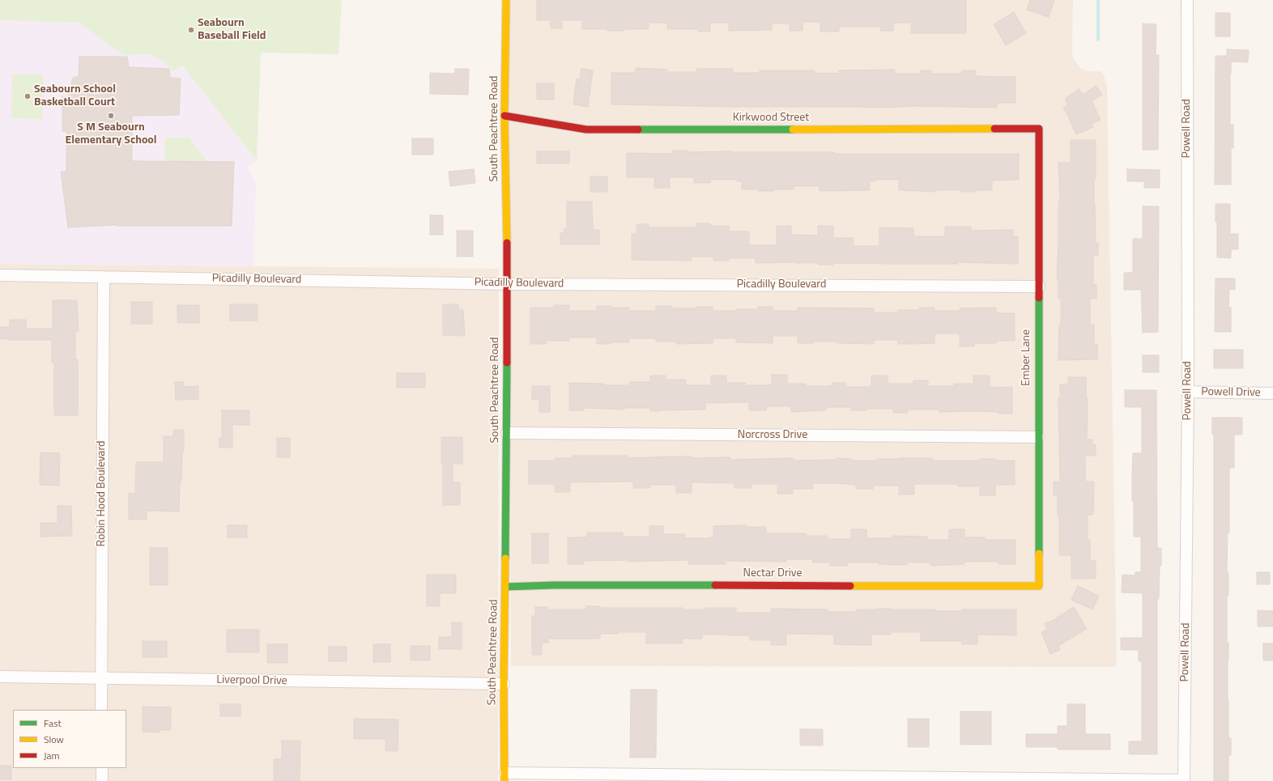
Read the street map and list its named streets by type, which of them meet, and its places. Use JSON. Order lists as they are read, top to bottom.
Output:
{
  "streets": {
    "street": [
      "Kirkwood Street",
      "South Peachtree Road",
      "Powell Road",
      "Picadilly Boulevard",
      "Ember Lane",
      "Powell Drive",
      "Norcross Drive",
      "Robin Hood Boulevard",
      "Nectar Drive",
      "Liverpool Drive"
    ]
  },
  "crossings": [
    ["Kirkwood Street", "South Peachtree Road"],
    ["Kirkwood Street", "Ember Lane"],
    ["South Peachtree Road", "Picadilly Boulevard"],
    ["South Peachtree Road", "Norcross Drive"],
    ["South Peachtree Road", "Nectar Drive"],
    ["South Peachtree Road", "Liverpool Drive"],
    ["Powell Road", "Powell Drive"],
    ["Picadilly Boulevard", "Ember Lane"],
    ["Picadilly Boulevard", "Robin Hood Boulevard"],
    ["Ember Lane", "Norcross Drive"],
    ["Ember Lane", "Nectar Drive"],
    ["Robin Hood Boulevard", "Liverpool Drive"]
  ],
  "places": ["Seabourn Baseball Field", "Seabourn School Basketball Court", "S M Seabourn Elementary School"],
  "legend": ["Fast", "Slow", "Jam"]
}
